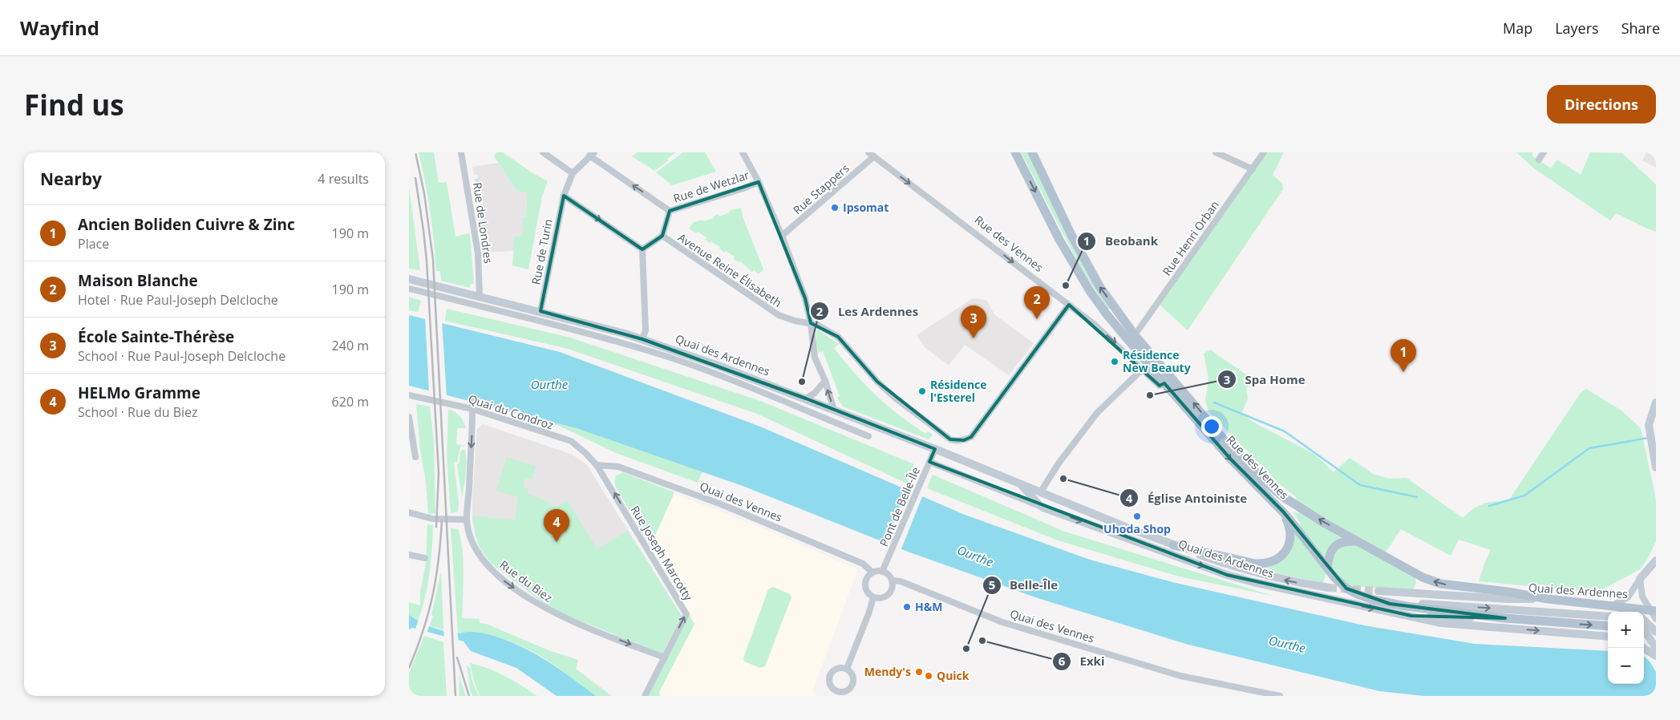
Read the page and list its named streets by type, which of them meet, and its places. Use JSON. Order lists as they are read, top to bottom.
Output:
{
  "streets": {
    "main road": ["Rue des Vennes", "Quai des Ardennes"],
    "street": [
      "Rue de Wetzlar",
      "Rue Stappers",
      "Rue de Londres",
      "Rue Henri Orban",
      "Rue de Turin",
      "Avenue Reine Élisabeth",
      "Quai du Condroz",
      "Quai des Vennes",
      "Pont de Belle-Île",
      "Rue Joseph Marcotty",
      "Rue du Biez"
    ]
  },
  "crossings": [
    ["Rue de Wetzlar", "Avenue Reine Élisabeth"],
    ["Rue Stappers", "Rue des Vennes"],
    ["Rue de Londres", "Quai des Ardennes"],
    ["Rue Henri Orban", "Rue des Vennes"],
    ["Rue des Vennes", "Avenue Reine Élisabeth"],
    ["Rue des Vennes", "Quai des Ardennes"],
    ["Rue de Turin", "Quai des Ardennes"],
    ["Quai des Ardennes", "Pont de Belle-Île"],
    ["Quai du Condroz", "Quai des Vennes"],
    ["Quai du Condroz", "Rue Joseph Marcotty"],
    ["Quai du Condroz", "Rue du Biez"],
    ["Quai des Vennes", "Pont de Belle-Île"],
    ["Quai des Vennes", "Rue Joseph Marcotty"],
    ["Rue Joseph Marcotty", "Rue du Biez"]
  ],
  "one_way": ["Rue Joseph Marcotty", "Rue du Biez"],
  "water": ["Ourthe"],
  "places": [
    "Ipsomat",
    "Beobank",
    "Résidence New Beauty",
    "Les Ardennes",
    "Résidence l'Esterel",
    "Spa Home",
    "Église Antoiniste",
    "Uhoda Shop",
    "H&M",
    "Exki",
    "Belle-Île",
    "Mendy's",
    "Quick"
  ],
  "page": {
    "header": "Wayfind",
    "nav": ["Map", "Layers", "Share"],
    "buttons": "Directions",
    "title": "Find us",
    "heading": ["Nearby", "4 results"],
    "list": [
      {
        "mark": "1",
        "name": "Ancien Boliden Cuivre & Zinc",
        "note": "Place",
        "value": "190 m"
      },
      {
        "mark": "2",
        "name": "Maison Blanche",
        "note": "Hotel · Rue Paul-Joseph Delcloche",
        "value": "190 m"
      },
      {
        "mark": "3",
        "name": "École Sainte-Thérèse",
        "note": "School · Rue Paul-Joseph Delcloche",
        "value": "240 m"
      },
      {
        "mark": "4",
        "name": "HELMo Gramme",
        "note": "School · Rue du Biez",
        "value": "620 m"
      }
    ],
    "pins": [
      "2",
      "3",
      "1",
      "4"
    ],
    "map_buttons": ["+", "−"]
  }
}
